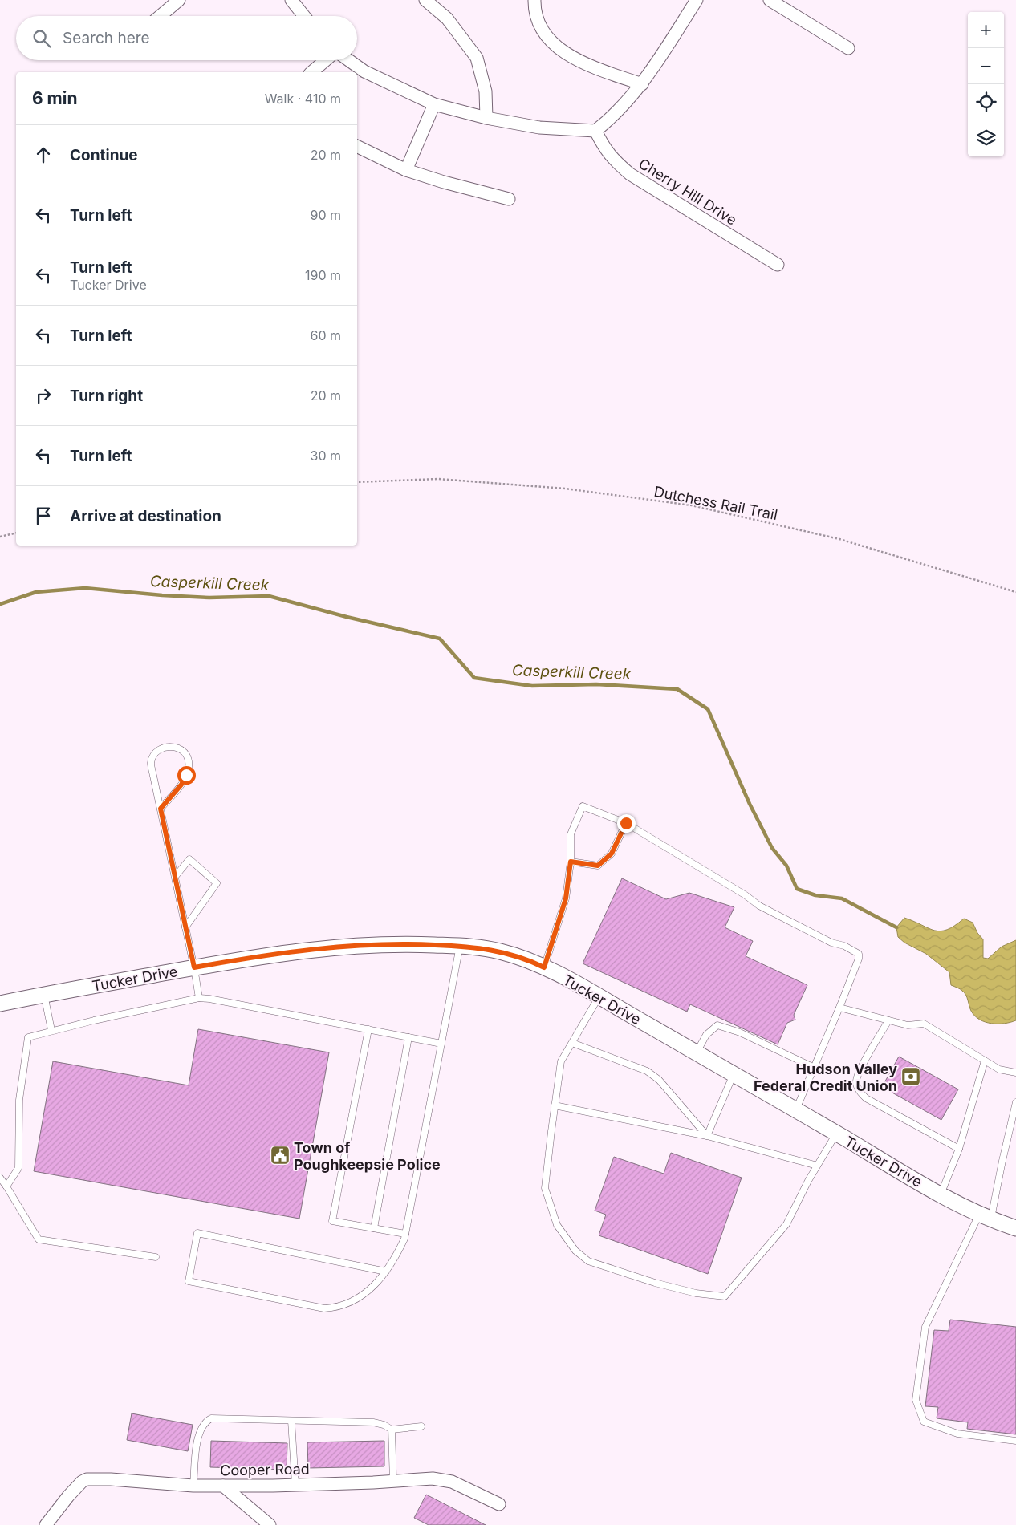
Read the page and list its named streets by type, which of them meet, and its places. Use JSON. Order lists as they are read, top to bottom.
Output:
{
  "streets": {
    "street": ["Cherry Hill Drive", "Tucker Drive", "Cooper Road"],
    "path": ["Dutchess Rail Trail"]
  },
  "water": ["Casperkill Creek"],
  "places": {
    "bank": ["Hudson Valley Federal Credit Union"],
    "public building": ["Town of Poughkeepsie Police"]
  },
  "page": {
    "map_buttons": ["+", "−"],
    "search": "Search here",
    "heading": ["6 min", "Walk · 410 m"],
    "list": [
      ["Continue", "20 m"],
      ["Turn left", "90 m"],
      ["Turn left", "Tucker Drive", "190 m"],
      ["Turn left", "60 m"],
      ["Turn right", "20 m"],
      ["Turn left", "30 m"],
      "Arrive at destination"
    ]
  }
}
